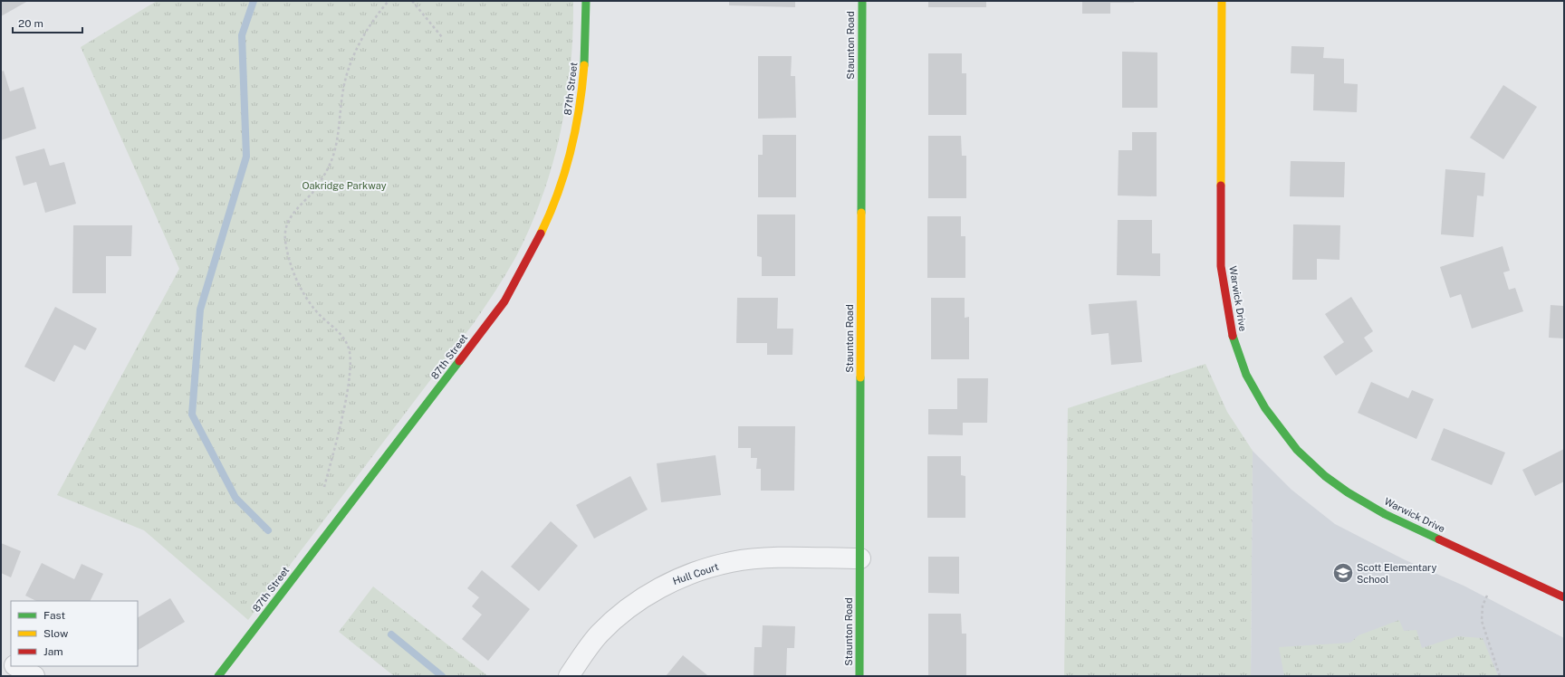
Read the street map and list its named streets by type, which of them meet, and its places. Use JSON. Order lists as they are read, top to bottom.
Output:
{
  "streets": {
    "street": [
      "Staunton Road",
      "87th Street",
      "Warwick Drive",
      "Hull Court"
    ]
  },
  "crossings": [
    ["Staunton Road", "Hull Court"]
  ],
  "parks": ["Oakridge Parkway"],
  "places": {
    "school or university": ["Scott Elementary School"]
  },
  "legend": ["Fast", "Slow", "Jam"],
  "scale_bar": "20 m"
}
